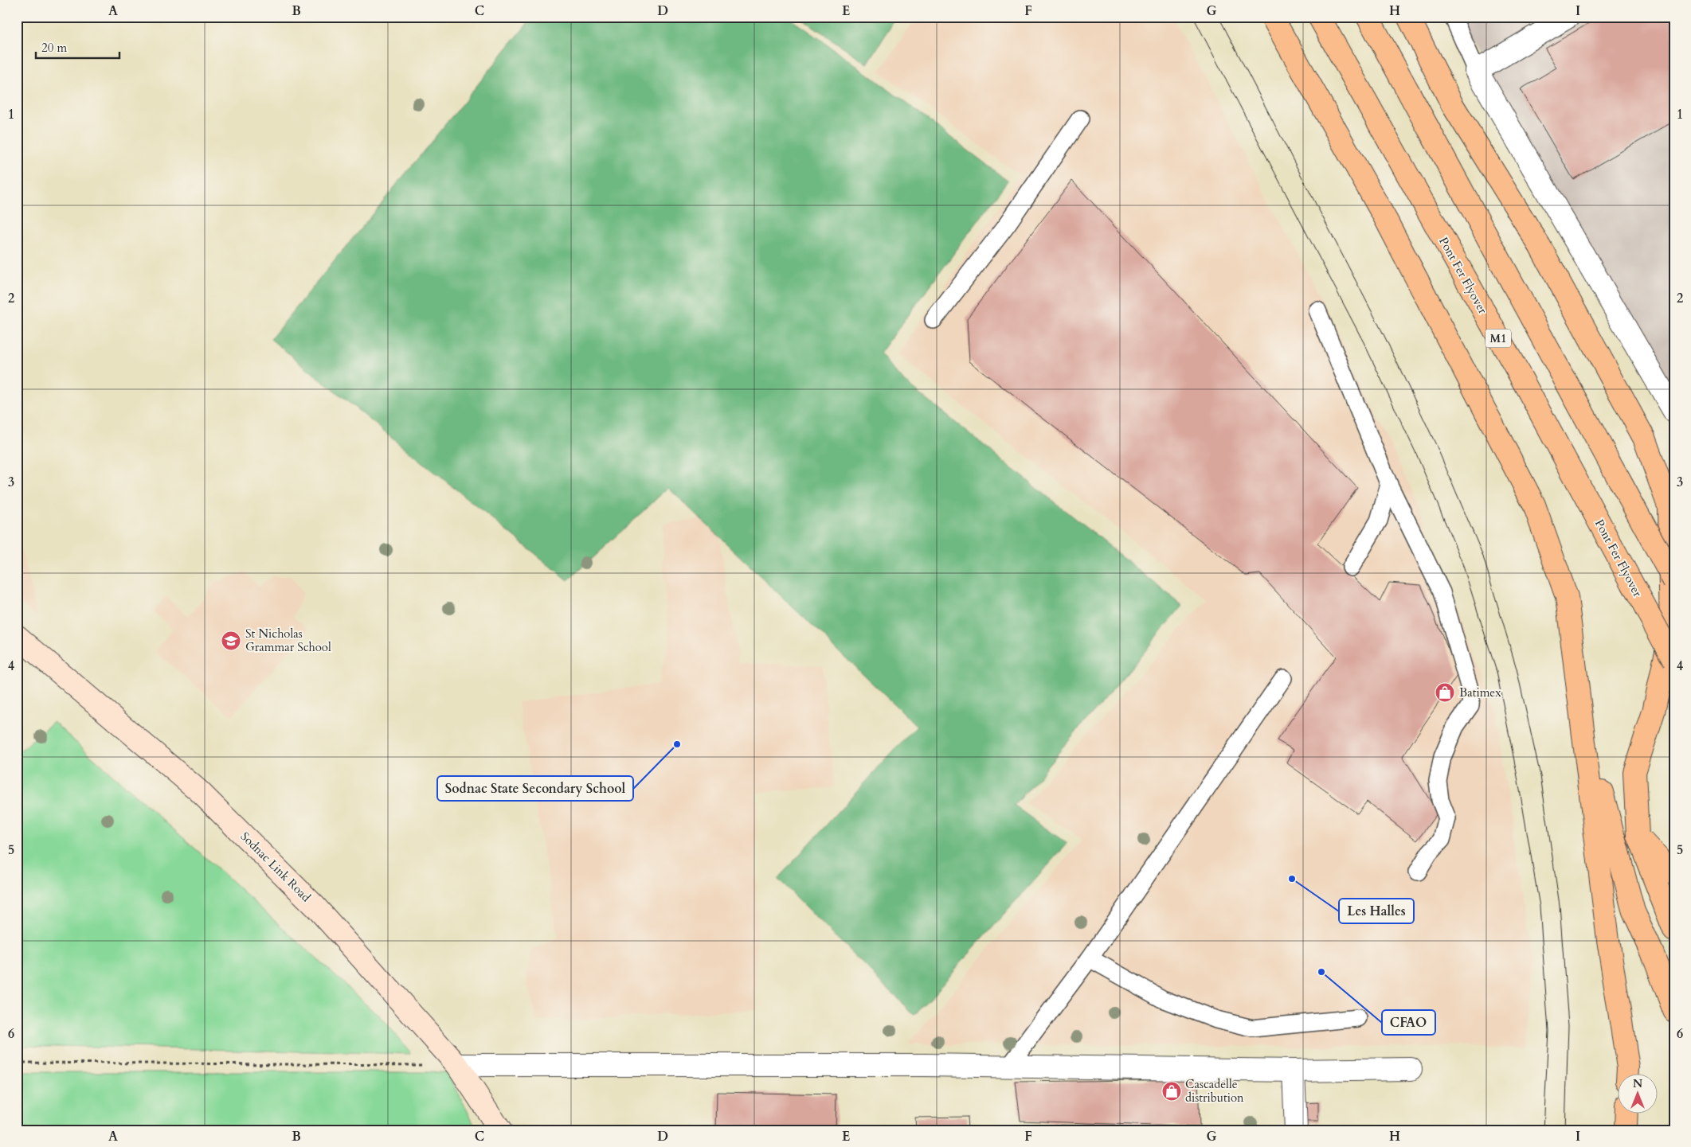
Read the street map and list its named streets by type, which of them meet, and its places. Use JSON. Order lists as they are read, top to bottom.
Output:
{
  "streets": {
    "highway": ["Pont Fer Flyover", "M1"],
    "main road": ["Sodnac Link Road"]
  },
  "places": {
    "school or university": ["St Nicholas Grammar School"],
    "shop": ["Batimex", "Cascadelle distribution"],
    "other": ["Sodnac State Secondary School", "Les Halles", "CFAO"]
  },
  "scale_bar": "20 m",
  "north": "top",
  "grid": {
    "columns": [
      "A",
      "B",
      "C",
      "D",
      "E",
      "F",
      "G",
      "H",
      "I"
    ],
    "rows": [
      "1",
      "2",
      "3",
      "4",
      "5",
      "6"
    ]
  }
}
